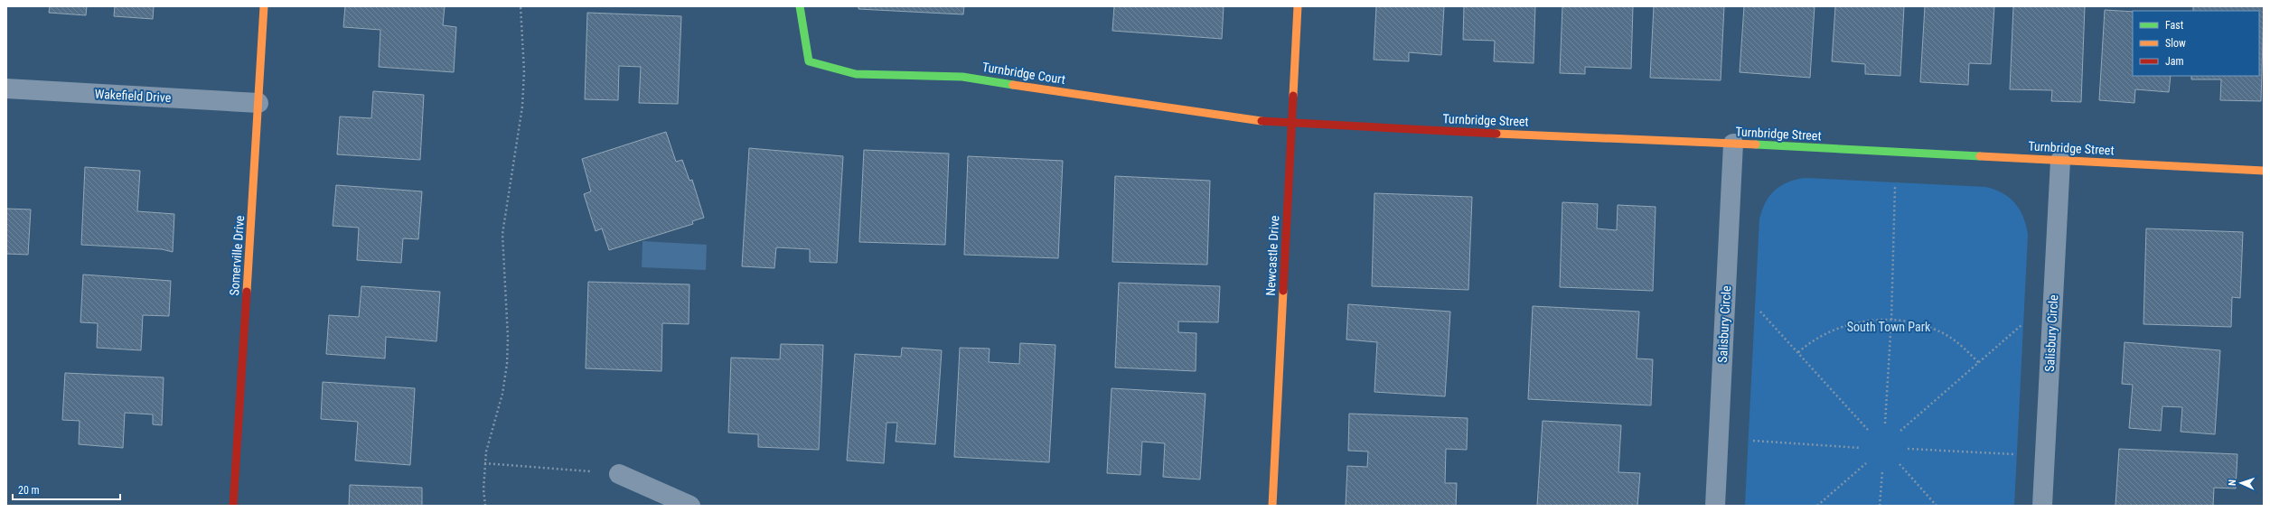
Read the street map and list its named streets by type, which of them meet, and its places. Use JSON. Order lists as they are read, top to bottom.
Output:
{
  "streets": {
    "street": [
      "Turnbridge Court",
      "Wakefield Drive",
      "Turnbridge Street",
      "Somerville Drive",
      "Newcastle Drive",
      "Salisbury Circle"
    ]
  },
  "crossings": [
    ["Turnbridge Court", "Turnbridge Street"],
    ["Turnbridge Court", "Newcastle Drive"],
    ["Wakefield Drive", "Somerville Drive"],
    ["Turnbridge Street", "Newcastle Drive"],
    ["Turnbridge Street", "Salisbury Circle"]
  ],
  "parks": ["South Town Park"],
  "legend": ["Fast", "Slow", "Jam"],
  "scale_bar": "20 m",
  "north": "left"
}
